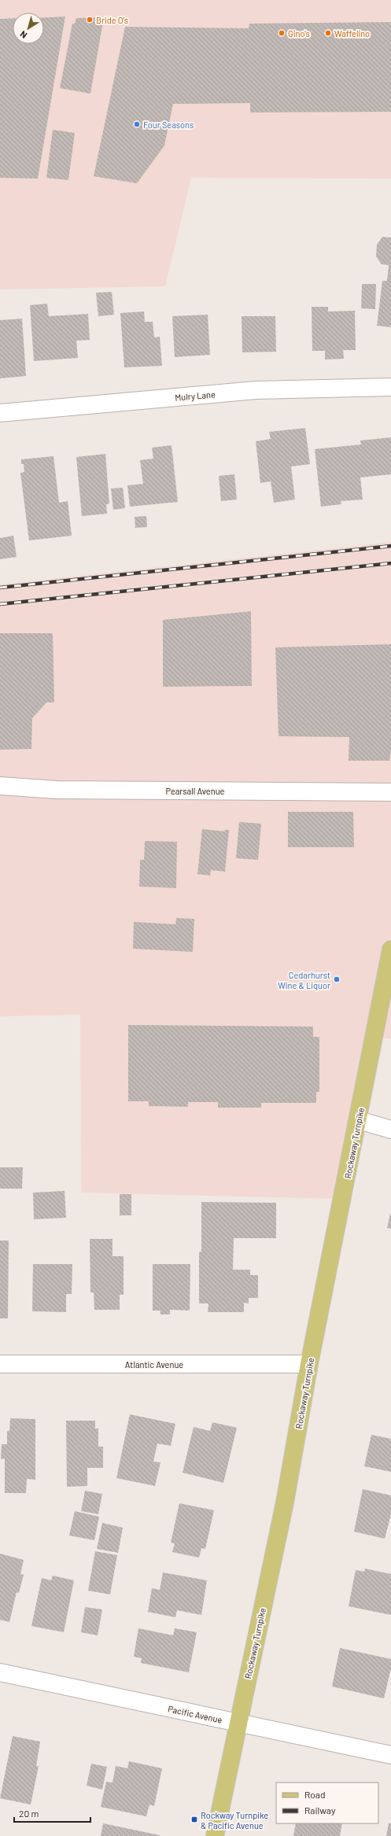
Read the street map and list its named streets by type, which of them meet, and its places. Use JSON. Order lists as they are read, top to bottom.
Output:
{
  "streets": {
    "main road": ["Rockaway Turnpike"],
    "street": [
      "Mulry Lane",
      "Pearsall Avenue",
      "Atlantic Avenue",
      "Pacific Avenue"
    ]
  },
  "crossings": [
    ["Rockaway Turnpike", "Atlantic Avenue"],
    ["Rockaway Turnpike", "Pacific Avenue"]
  ],
  "places": {
    "other": [
      "Bride O's",
      "Gino's",
      "Waffelino",
      "Four Seasons",
      "Cedarhurst Wine & Liquor"
    ],
    "transit": ["Rockway Turnpike & Pacific Avenue"]
  },
  "legend": ["Road", "Railway"],
  "scale_bar": "20 m",
  "north": "bottom left"
}
